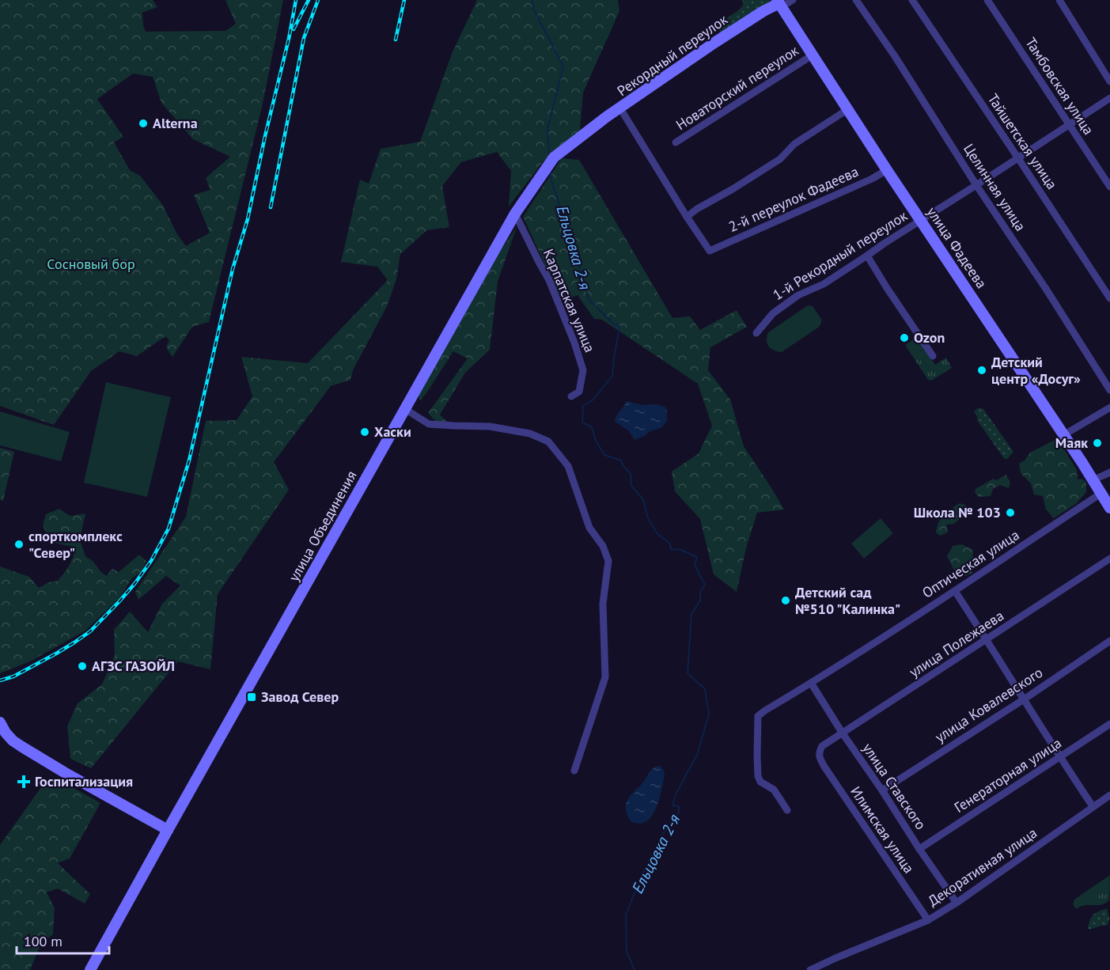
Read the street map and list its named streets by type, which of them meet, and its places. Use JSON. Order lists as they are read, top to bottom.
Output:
{
  "streets": {
    "main road": ["Рекордный переулок", "улица Фадеева", "улица Объединения"],
    "street": [
      "Тамбовская улица",
      "Новаторский переулок",
      "Тайшетская улица",
      "Целинная улица",
      "2-й переулок Фадеева",
      "1-й Рекордный переулок",
      "Карпатская улица",
      "Оптическая улица",
      "улица Полежаева",
      "улица Ковалевского",
      "Генераторная улица",
      "улица Ставского",
      "Илимская улица",
      "Декоративная улица"
    ]
  },
  "crossings": [
    ["Рекордный переулок", "улица Фадеева"],
    ["Рекордный переулок", "улица Объединения"],
    ["Тамбовская улица", "1-й Рекордный переулок"],
    ["Новаторский переулок", "улица Фадеева"],
    ["Тайшетская улица", "1-й Рекордный переулок"],
    ["Целинная улица", "1-й Рекордный переулок"],
    ["2-й переулок Фадеева", "улица Фадеева"],
    ["улица Фадеева", "1-й Рекордный переулок"],
    ["улица Фадеева", "Оптическая улица"],
    ["Карпатская улица", "улица Объединения"],
    ["Оптическая улица", "улица Ставского"],
    ["улица Полежаева", "улица Ставского"],
    ["улица Полежаева", "Илимская улица"],
    ["улица Ковалевского", "улица Ставского"],
    ["Генераторная улица", "улица Ставского"],
    ["улица Ставского", "Декоративная улица"],
    ["Илимская улица", "Декоративная улица"]
  ],
  "water": ["Ельцовка 2-я"],
  "parks": ["Сосновый бор"],
  "places": {
    "other": [
      "Alterna",
      "Ozon",
      "Детский центр «Досуг»",
      "Хаски",
      "Маяк",
      "Школа № 103",
      "спорткомплекс \"Север\"",
      "Детский сад №510 \"Калинка\"",
      "АГЗС ГАЗОЙЛ"
    ],
    "transit": ["Завод Север"],
    "health": ["Госпитализация"]
  },
  "scale_bar": "100 m"
}
